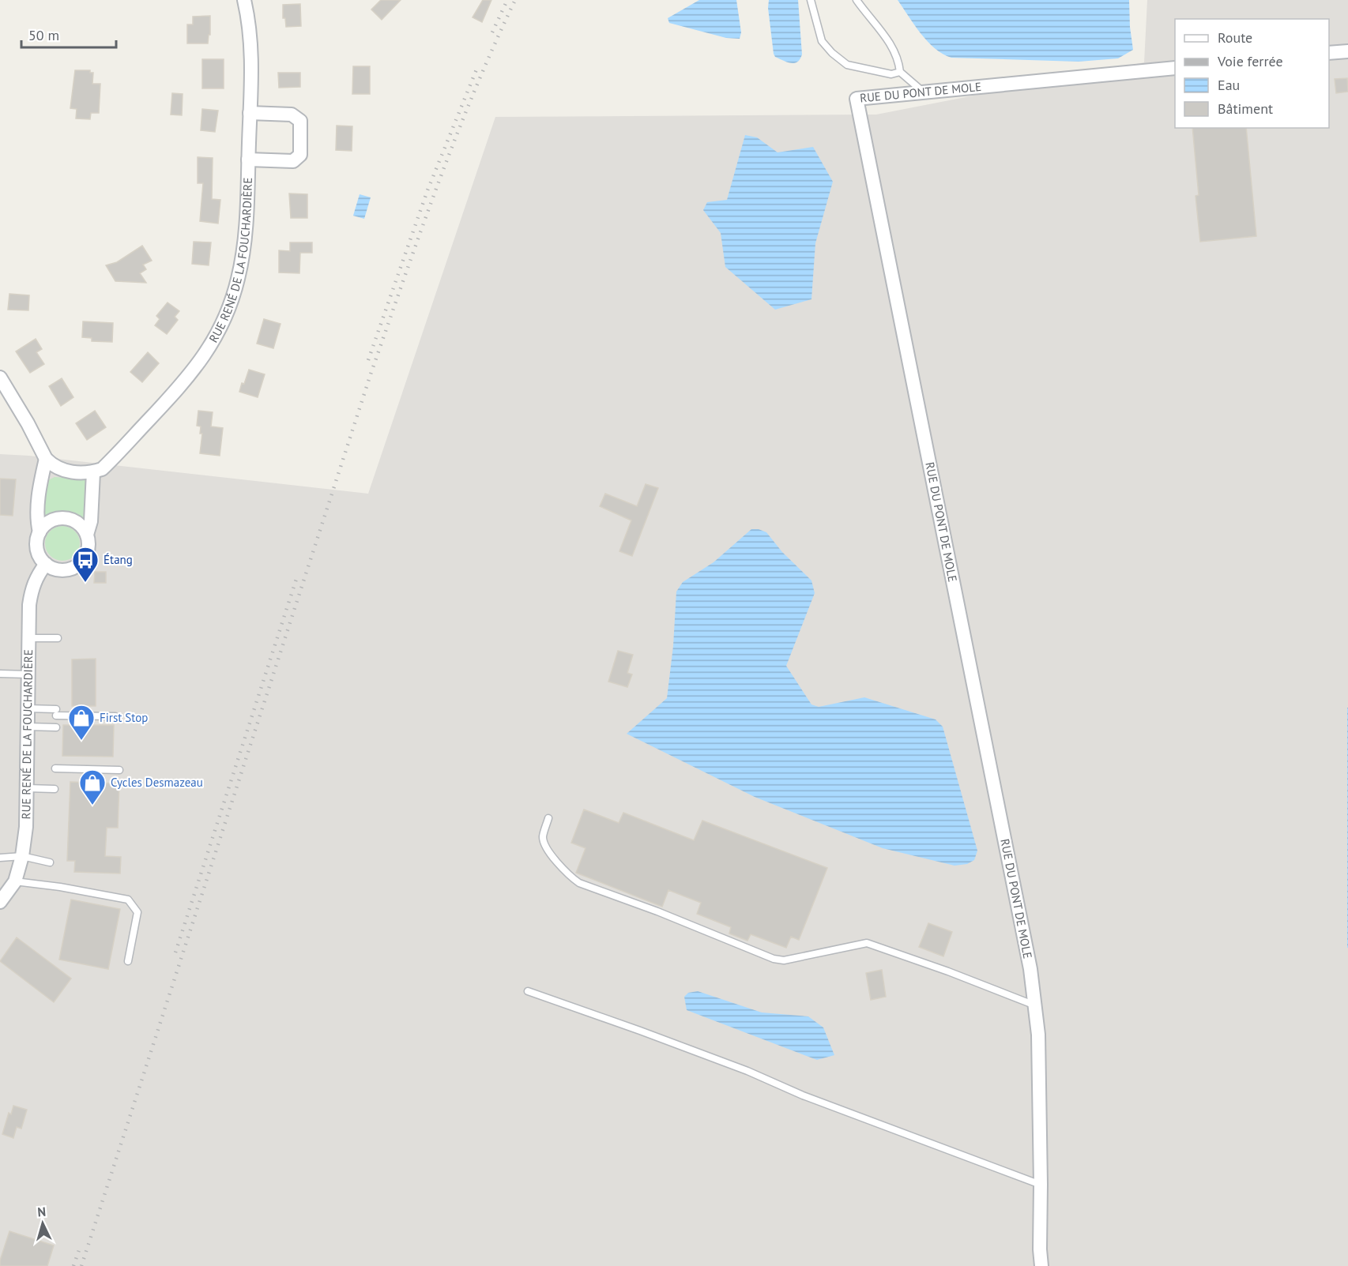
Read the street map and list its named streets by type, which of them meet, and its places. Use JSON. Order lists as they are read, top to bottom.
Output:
{
  "streets": {
    "street": ["RUE DU PONT DE MOLE", "RUE RENÉ DE LA FOUCHARDIÈRE"]
  },
  "places": {
    "bus stop": ["Étang"],
    "shop": ["First Stop", "Cycles Desmazeau"]
  },
  "legend": [
    "Route",
    "Voie ferrée",
    "Eau",
    "Bâtiment"
  ],
  "scale_bar": "50 m",
  "north": "top"
}
